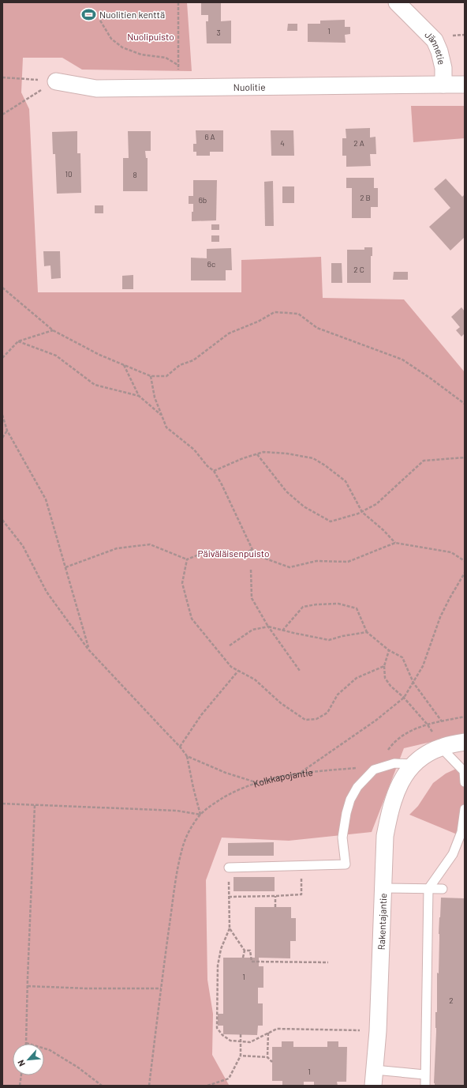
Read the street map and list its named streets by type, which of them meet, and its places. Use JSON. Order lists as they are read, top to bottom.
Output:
{
  "streets": {
    "street": ["Jännetie", "Nuolitie", "Rakentajantie"],
    "path": ["Kolkkapojantie"]
  },
  "crossings": [
    ["Jännetie", "Nuolitie"]
  ],
  "parks": ["Nuolipuisto", "Päiväläisenpuisto"],
  "places": {
    "sports": ["Nuolitien kenttä"]
  },
  "house_numbers": [
    "1",
    "3",
    "6 A",
    "4",
    "2 A",
    "10",
    "8",
    "2 B",
    "6b",
    "6c",
    "2 C",
    "1",
    "2",
    "1"
  ],
  "north": "bottom left"
}
